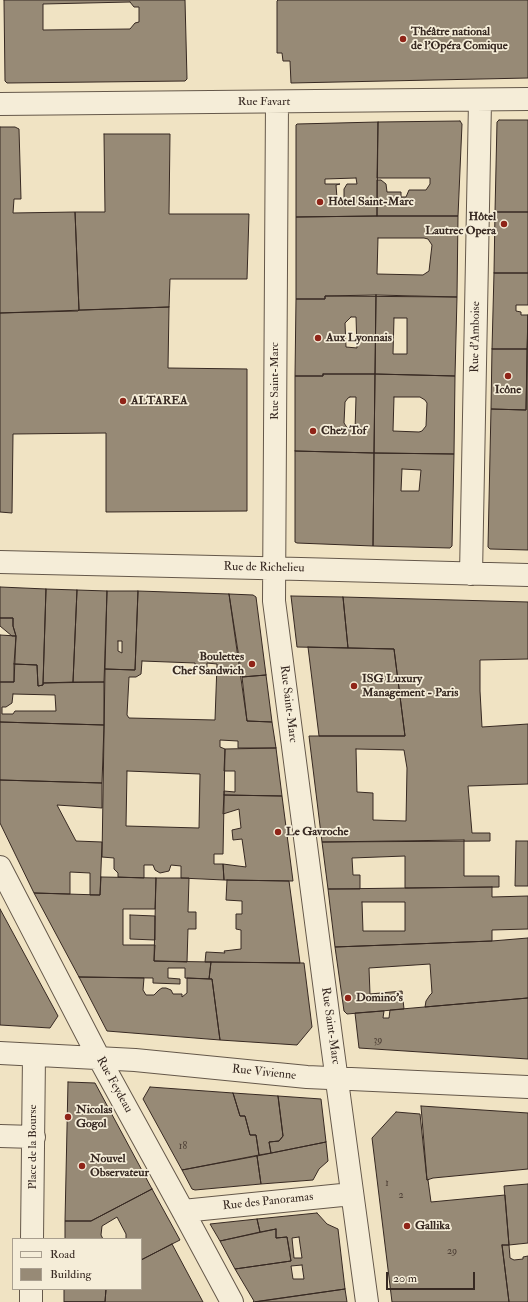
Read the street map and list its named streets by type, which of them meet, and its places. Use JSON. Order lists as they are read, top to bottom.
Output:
{
  "streets": {
    "street": [
      "Rue Favart",
      "Rue d'Amboise",
      "Rue Saint-Marc",
      "Rue de Richelieu",
      "Rue Vivienne",
      "Rue Feydeau",
      "Place de la Bourse",
      "Rue des Panoramas"
    ]
  },
  "crossings": [
    ["Rue Favart", "Rue d'Amboise"],
    ["Rue Favart", "Rue Saint-Marc"],
    ["Rue d'Amboise", "Rue de Richelieu"],
    ["Rue Saint-Marc", "Rue de Richelieu"],
    ["Rue Saint-Marc", "Rue Vivienne"],
    ["Rue Saint-Marc", "Rue des Panoramas"],
    ["Rue Vivienne", "Rue Feydeau"],
    ["Rue Vivienne", "Place de la Bourse"],
    ["Rue Feydeau", "Rue des Panoramas"]
  ],
  "places": [
    "Théâtre national de l'Opéra Comique",
    "Hôtel Saint-Marc",
    "Hôtel Lautrec Opera",
    "Aux Lyonnais",
    "Icône",
    "ALTAREA",
    "Chez Tof",
    "Boulettes Chef Sandwich",
    "ISG Luxury Management - Paris",
    "Le Gavroche",
    "Domino's",
    "Nicolas Gogol",
    "Nouvel Observateur",
    "Gallika"
  ],
  "house_numbers": [
    "39",
    "18",
    "1",
    "2",
    "29"
  ],
  "legend": ["Road", "Building"],
  "scale_bar": "20 m"
}
